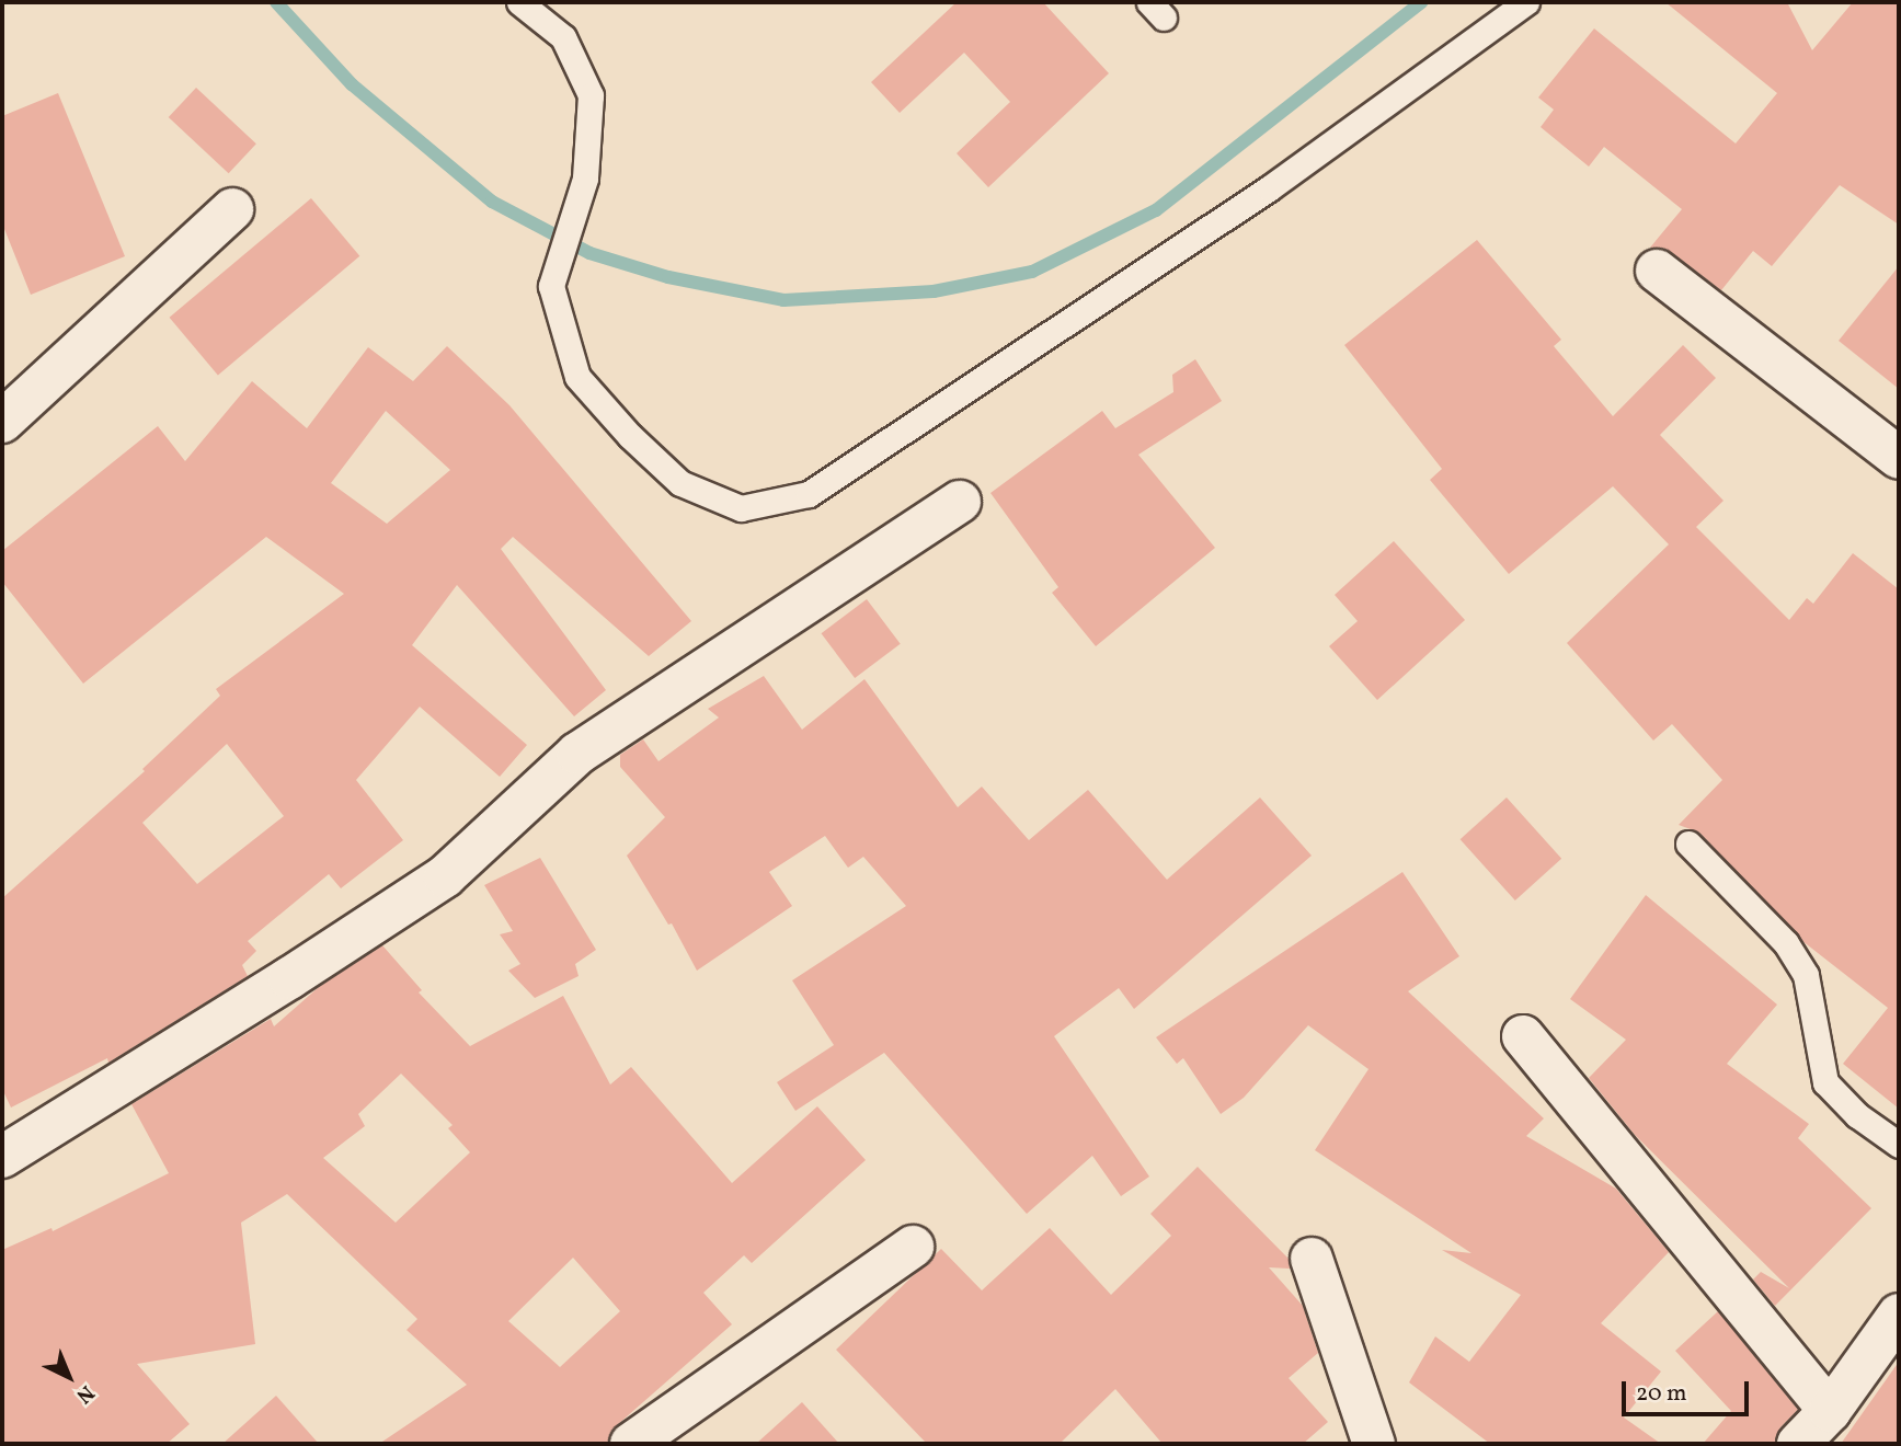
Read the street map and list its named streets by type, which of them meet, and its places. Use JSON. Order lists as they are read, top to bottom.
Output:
{
  "scale_bar": "20 m",
  "north": "bottom right"
}
